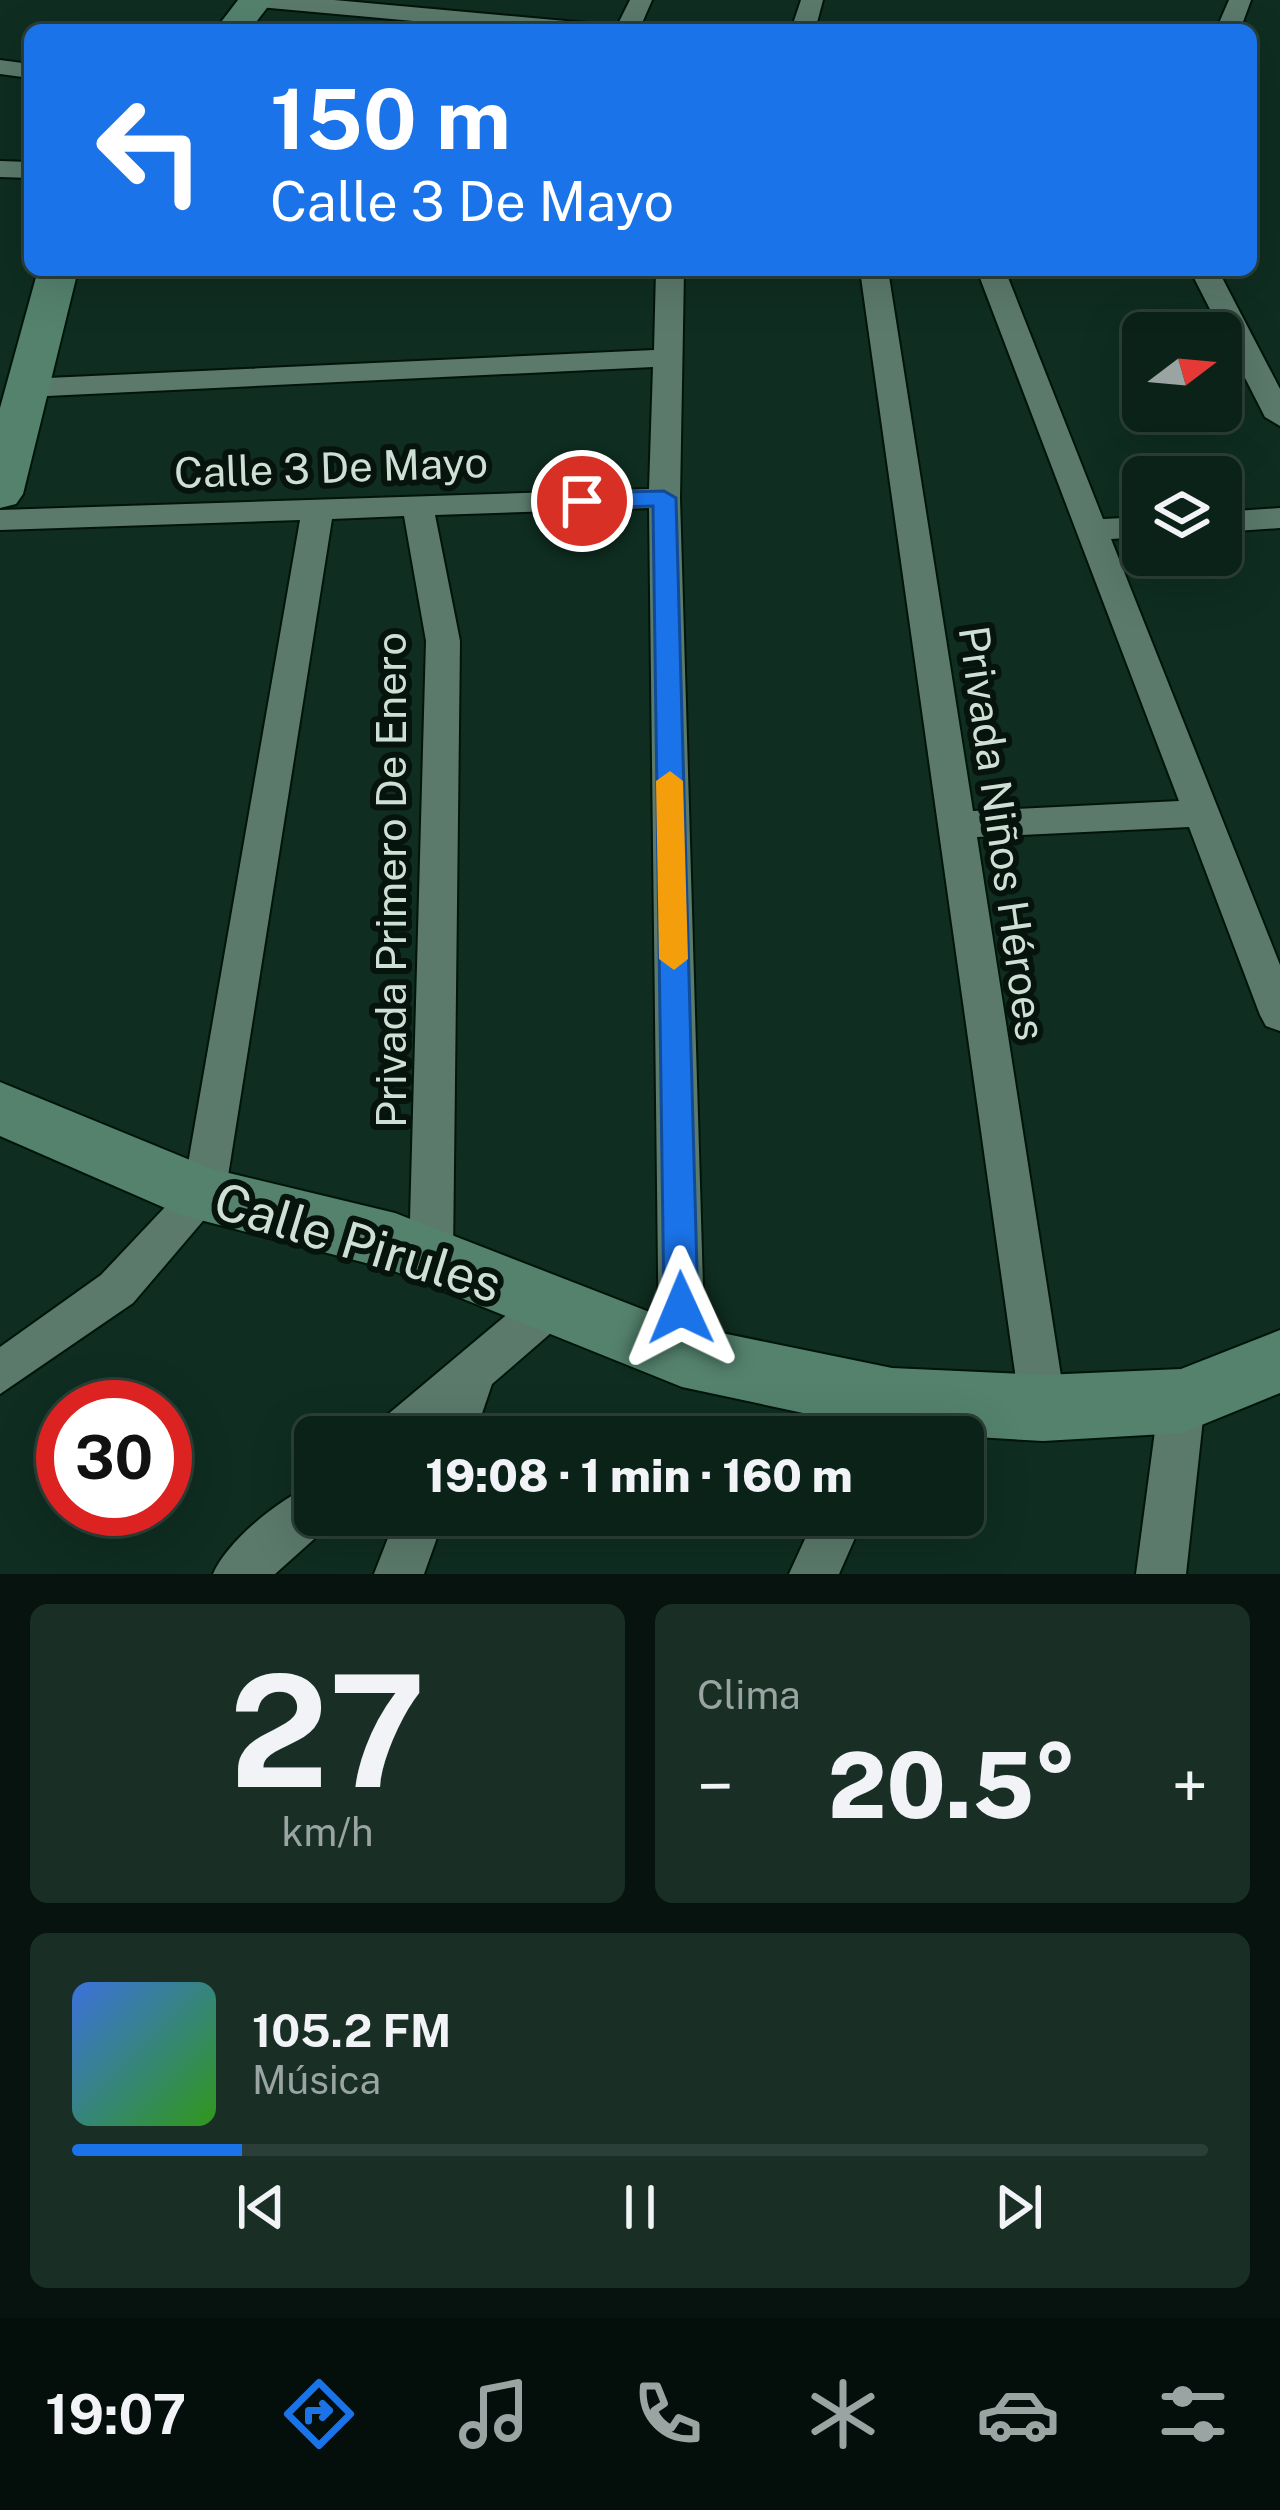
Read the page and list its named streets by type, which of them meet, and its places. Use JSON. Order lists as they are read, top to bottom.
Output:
{
  "streets": {
    "street": [
      "Calle 3 De Mayo",
      "Privada Niños Héroes",
      "Privada Primero De Enero",
      "Calle Pirules"
    ]
  },
  "crossings": [
    ["Calle 3 De Mayo", "Privada Primero De Enero"],
    ["Privada Niños Héroes", "Calle Pirules"],
    ["Privada Primero De Enero", "Calle Pirules"]
  ],
  "north": "right",
  "page": {
    "turn": ["150 m", "Calle 3 De Mayo"],
    "limit": "30",
    "trip": "19:08 · 1 min · 160 m",
    "tile": [
      ["27", "km/h"],
      "Clima"
    ],
    "heat": ["−", "20.5°", "+"],
    "song": ["105.2 FM", "Música"],
    "tabs": "19:07"
  }
}
